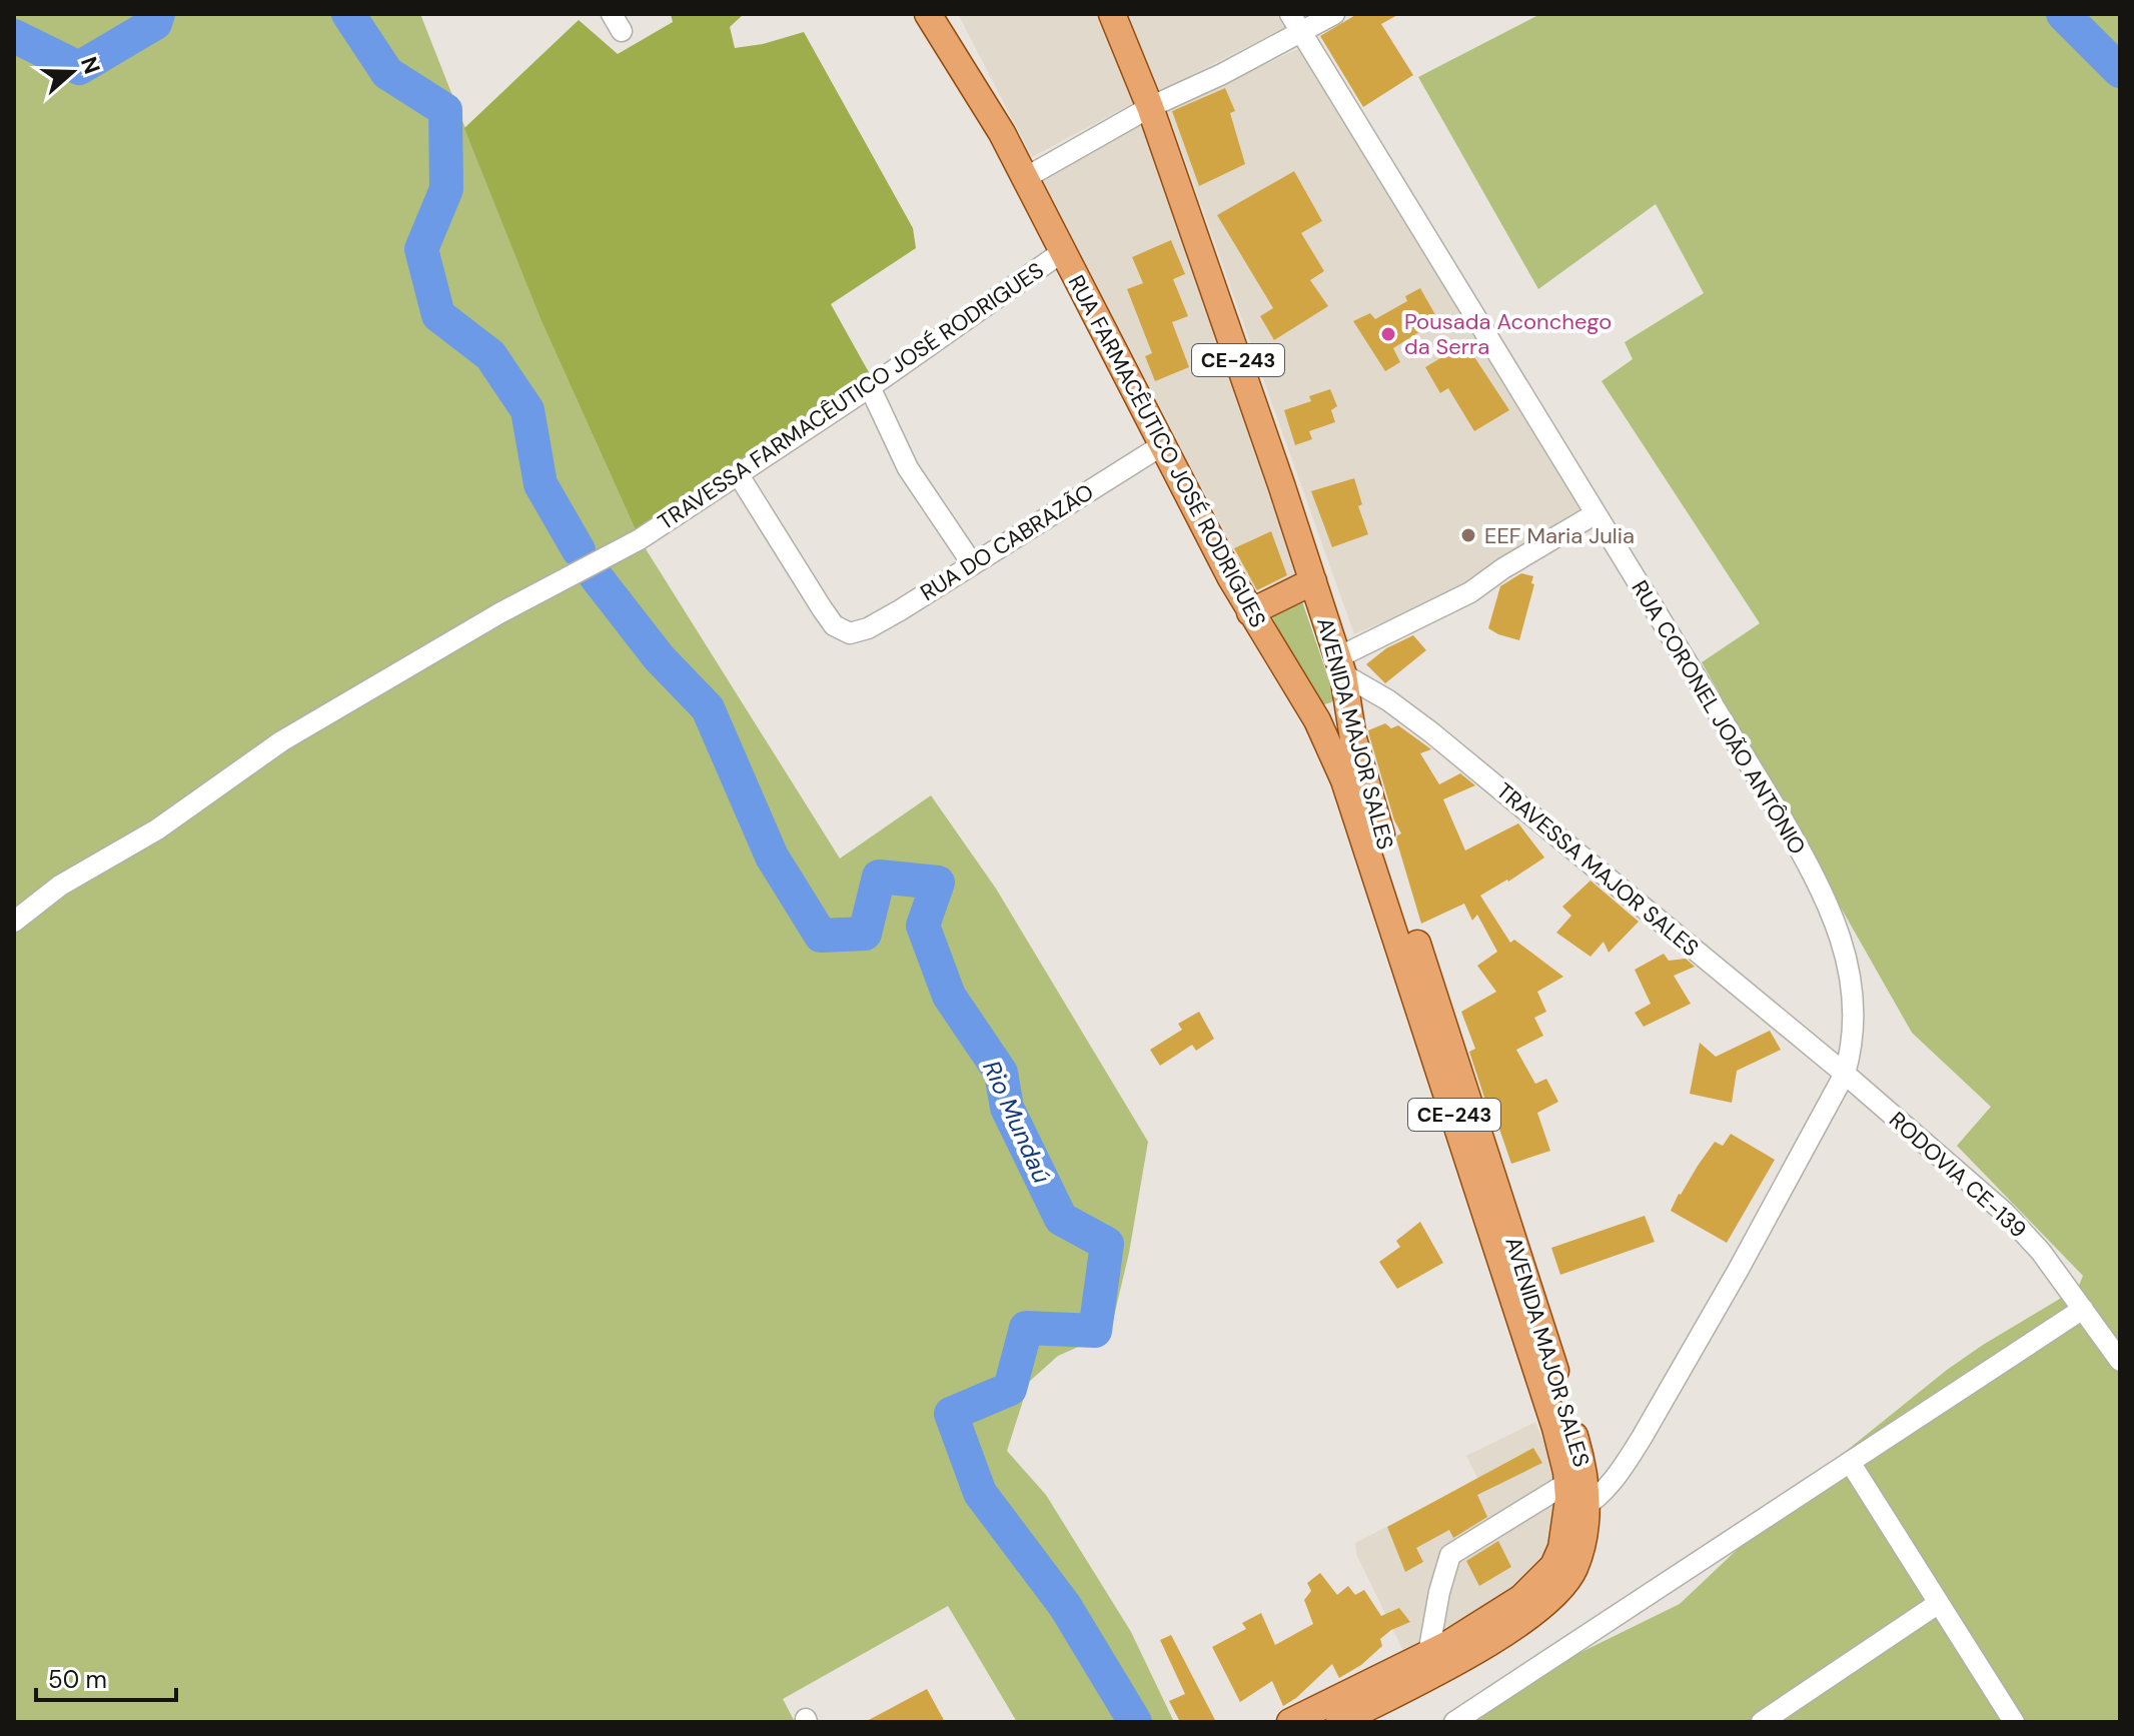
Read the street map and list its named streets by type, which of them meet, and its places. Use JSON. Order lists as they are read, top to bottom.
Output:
{
  "streets": {
    "main road": ["CE-243", "RUA FARMACÊUTICO JOSÉ RODRIGUES", "AVENIDA MAJOR SALES"],
    "street": [
      "TRAVESSA FARMACÊUTICO JOSÉ RODRIGUES",
      "RUA DO CABRAZÃO",
      "RUA CORONEL JOÃO ANTÔNIO",
      "TRAVESSA MAJOR SALES",
      "RODOVIA CE-139"
    ]
  },
  "crossings": [
    ["CE-243", "RUA CORONEL JOÃO ANTÔNIO"],
    ["CE-243", "AVENIDA MAJOR SALES"],
    ["TRAVESSA FARMACÊUTICO JOSÉ RODRIGUES", "RUA FARMACÊUTICO JOSÉ RODRIGUES"],
    ["TRAVESSA FARMACÊUTICO JOSÉ RODRIGUES", "RUA DO CABRAZÃO"],
    ["RUA FARMACÊUTICO JOSÉ RODRIGUES", "RUA DO CABRAZÃO"],
    ["RUA FARMACÊUTICO JOSÉ RODRIGUES", "AVENIDA MAJOR SALES"],
    ["RUA CORONEL JOÃO ANTÔNIO", "AVENIDA MAJOR SALES"],
    ["RUA CORONEL JOÃO ANTÔNIO", "TRAVESSA MAJOR SALES"],
    ["RUA CORONEL JOÃO ANTÔNIO", "RODOVIA CE-139"],
    ["AVENIDA MAJOR SALES", "TRAVESSA MAJOR SALES"],
    ["TRAVESSA MAJOR SALES", "RODOVIA CE-139"]
  ],
  "water": ["Rio Mundaú"],
  "places": ["Pousada Aconchego da Serra", "EEF Maria Julia"],
  "scale_bar": "50 m",
  "north": "right"
}
